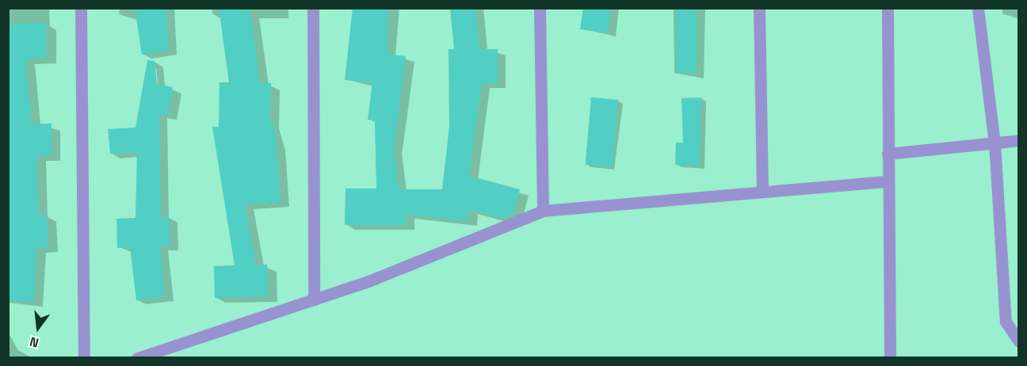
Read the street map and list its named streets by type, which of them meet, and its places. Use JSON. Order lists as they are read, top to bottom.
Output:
{
  "north": "bottom"
}
